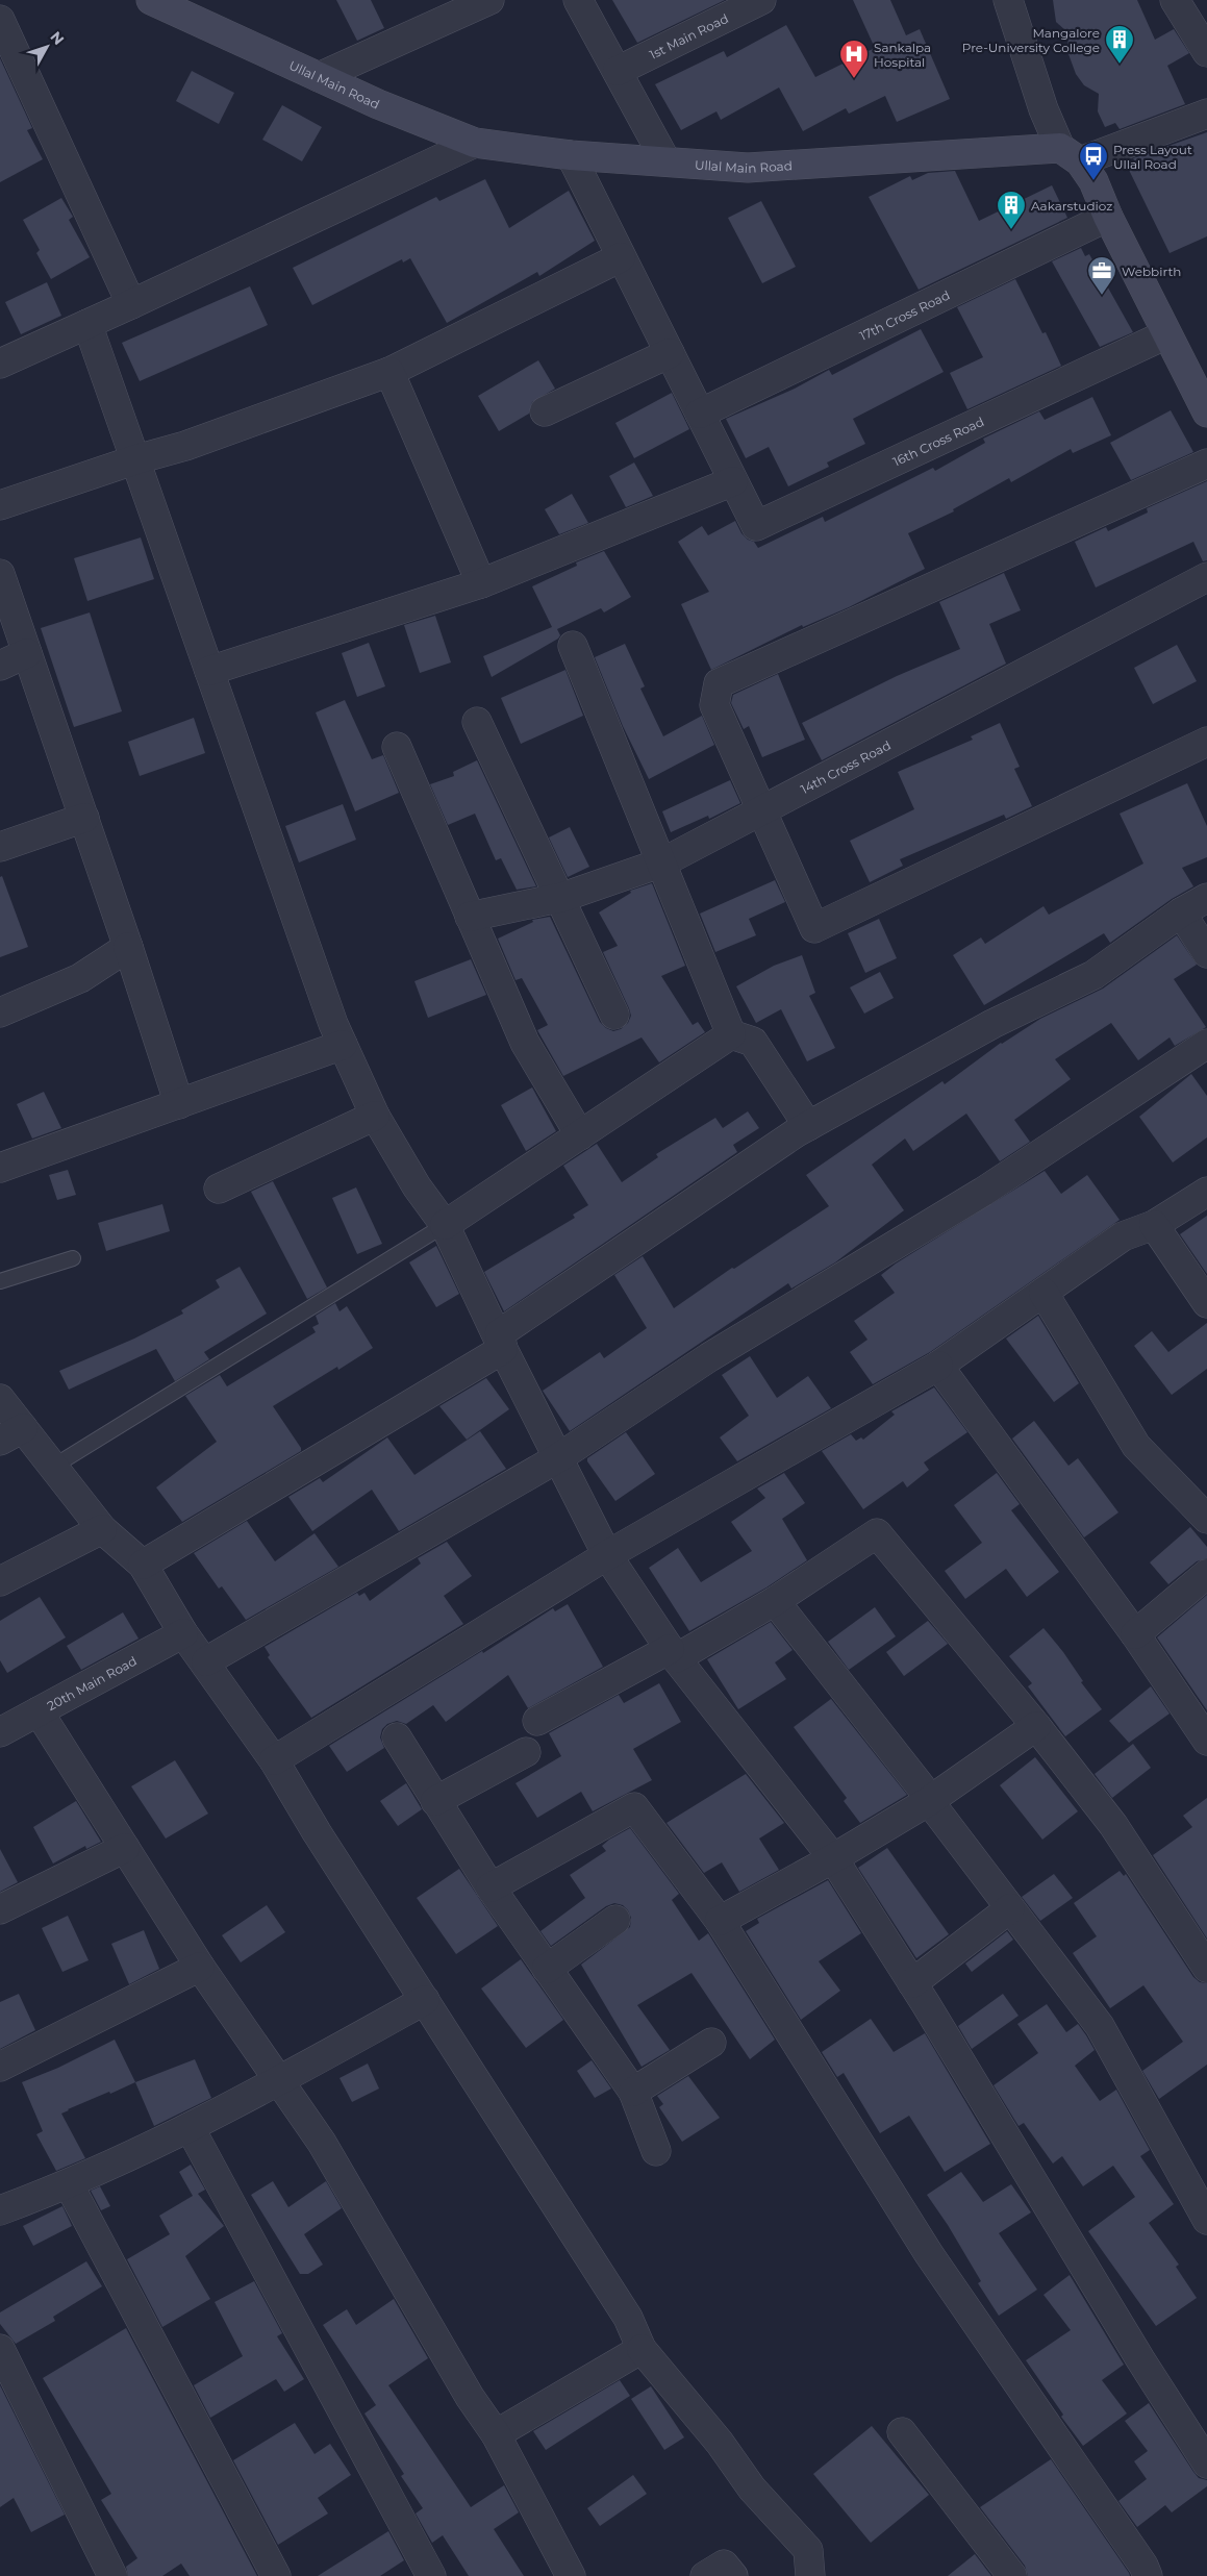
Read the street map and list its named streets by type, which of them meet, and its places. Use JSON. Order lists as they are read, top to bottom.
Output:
{
  "streets": {
    "main road": ["Ullal Main Road"],
    "street": [
      "1st Main Road",
      "17th Cross Road",
      "16th Cross Road",
      "14th Cross Road",
      "20th Main Road"
    ]
  },
  "places": {
    "building": ["Mangalore Pre-University College", "Aakarstudioz"],
    "hospital": ["Sankalpa Hospital"],
    "bus stop": ["Press Layout Ullal Road"],
    "office": ["Webbirth"]
  },
  "north": "top right"
}
